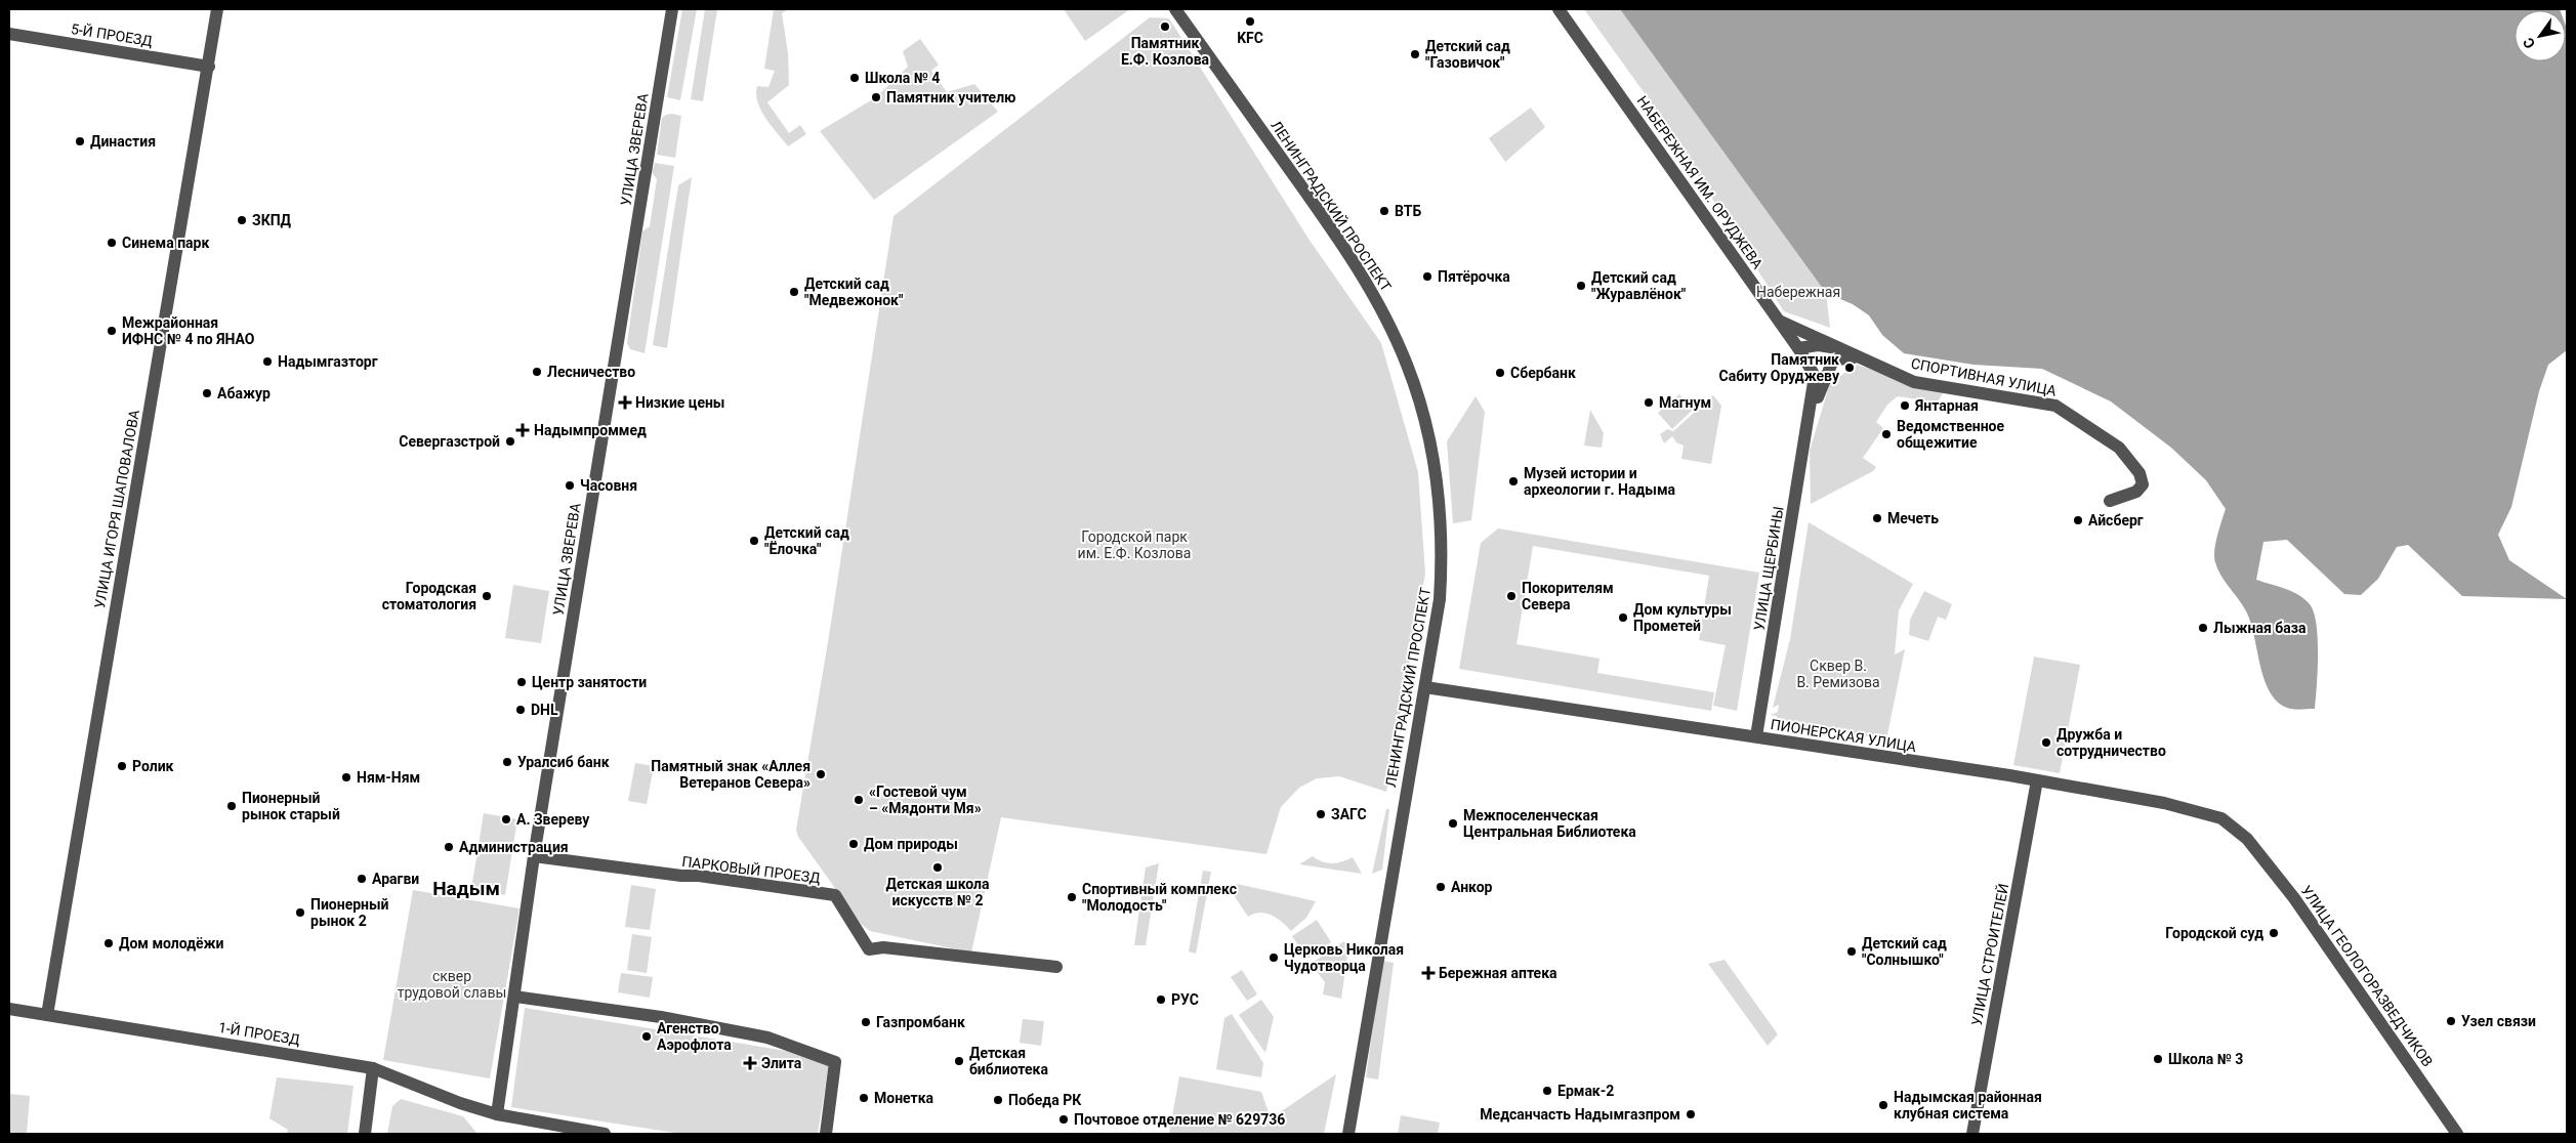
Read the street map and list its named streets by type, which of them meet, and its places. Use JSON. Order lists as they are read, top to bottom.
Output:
{
  "streets": {
    "street": [
      "5-Й ПРОЕЗД",
      "УЛИЦА ЗВЕРЕВА",
      "НАБЕРЕЖНАЯ ИМ. ОРУДЖЕВА",
      "ЛЕНИНГРАДСКИЙ ПРОСПЕКТ",
      "СПОРТИВНАЯ УЛИЦА",
      "УЛИЦА ИГОРЯ ШАПОВАЛОВА",
      "УЛИЦА ЩЕРБИНЫ",
      "ПИОНЕРСКАЯ УЛИЦА",
      "ПАРКОВЫЙ ПРОЕЗД",
      "УЛИЦА СТРОИТЕЛЕЙ",
      "УЛИЦА ГЕОЛОГОРАЗВЕДЧИКОВ",
      "1-Й ПРОЕЗД"
    ]
  },
  "crossings": [
    ["5-Й ПРОЕЗД", "УЛИЦА ИГОРЯ ШАПОВАЛОВА"],
    ["УЛИЦА ЗВЕРЕВА", "ПАРКОВЫЙ ПРОЕЗД"],
    ["УЛИЦА ЗВЕРЕВА", "1-Й ПРОЕЗД"],
    ["НАБЕРЕЖНАЯ ИМ. ОРУДЖЕВА", "СПОРТИВНАЯ УЛИЦА"],
    ["НАБЕРЕЖНАЯ ИМ. ОРУДЖЕВА", "УЛИЦА ЩЕРБИНЫ"],
    ["ЛЕНИНГРАДСКИЙ ПРОСПЕКТ", "ПИОНЕРСКАЯ УЛИЦА"],
    ["УЛИЦА ИГОРЯ ШАПОВАЛОВА", "1-Й ПРОЕЗД"],
    ["УЛИЦА ЩЕРБИНЫ", "ПИОНЕРСКАЯ УЛИЦА"],
    ["ПИОНЕРСКАЯ УЛИЦА", "УЛИЦА СТРОИТЕЛЕЙ"],
    ["ПИОНЕРСКАЯ УЛИЦА", "УЛИЦА ГЕОЛОГОРАЗВЕДЧИКОВ"]
  ],
  "districts": ["Надым"],
  "parks": [
    "Набережная",
    "Городской парк им. Е.Ф. Козлова",
    "Сквер В. В. Ремизова",
    "сквер трудовой славы"
  ],
  "places": {
    "other": [
      "KFC",
      "Памятник Е.Ф. Козлова",
      "Детский сад \"Газовичок\"",
      "Школа № 4",
      "Памятник учителю",
      "Династия",
      "ВТБ",
      "ЗКПД",
      "Синема парк",
      "Пятёрочка",
      "Детский сад \"Журавлёнок\"",
      "Детский сад \"Медвежонок\"",
      "Межрайонная ИФНС № 4 по ЯНАО",
      "Надымгазторг",
      "Памятник Сабиту Оруджеву",
      "Лесничество",
      "Сбербанк",
      "Абажур",
      "Магнум",
      "Янтарная",
      "Ведомственное общежитие",
      "Севергазстрой",
      "Музей истории и археологии г. Надыма",
      "Часовня",
      "Мечеть",
      "Айсберг",
      "Детский сад \"Ёлочка\"",
      "Городская стоматология",
      "Покорителям Севера",
      "Дом культуры Прометей",
      "Лыжная база",
      "Центр занятости",
      "DHL",
      "Дружба и сотрудничество",
      "Уралсиб банк",
      "Ролик",
      "Памятный знак «Аллея Ветеранов Севера»",
      "Ням-Ням",
      "«Гостевой чум – «Мядонти Мя»",
      "Пионерный рынок старый",
      "ЗАГС",
      "А. Звереву",
      "Межпоселенческая Центральная Библиотека",
      "Дом природы",
      "Администрация",
      "Детская школа искусств № 2",
      "Арагви",
      "Анкор",
      "Спортивный комплекс \"Молодость\"",
      "Пионерный рынок 2",
      "Городской суд",
      "Дом молодёжи",
      "Детский сад \"Солнышко\"",
      "Церковь Николая Чудотворца",
      "РУС",
      "Узел связи",
      "Газпромбанк",
      "Агенство Аэрофлота",
      "Школа № 3",
      "Детская библиотека",
      "Ермак-2",
      "Монетка",
      "Победа РК",
      "Надымская районная клубная система",
      "Медсанчасть Надымгазпром",
      "Почтовое отделение № 629736"
    ],
    "health": [
      "Низкие цены",
      "Надымпроммед",
      "Бережная аптека",
      "Элита"
    ]
  },
  "north": "bottom left"
}
